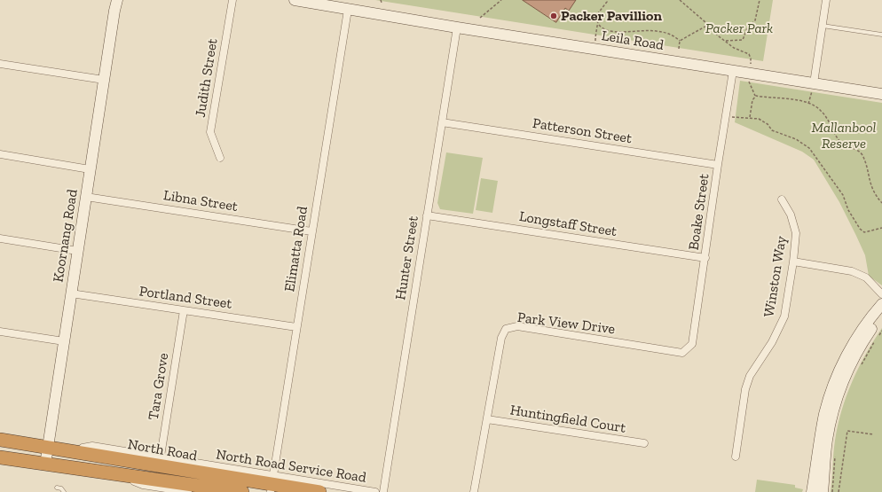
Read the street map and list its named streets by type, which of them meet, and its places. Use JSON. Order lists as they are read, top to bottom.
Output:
{
  "streets": {
    "highway": ["North Road"],
    "street": [
      "Leila Road",
      "Judith Street",
      "Patterson Street",
      "Libna Street",
      "Boake Street",
      "Longstaff Street",
      "Koornang Road",
      "Elimatta Road",
      "Hunter Street",
      "Winston Way",
      "Portland Street",
      "Park View Drive",
      "Tara Grove",
      "Huntingfield Court",
      "North Road Service Road"
    ]
  },
  "crossings": [
    ["Leila Road", "Boake Street"],
    ["Leila Road", "Elimatta Road"],
    ["Leila Road", "Hunter Street"],
    ["Patterson Street", "Boake Street"],
    ["Patterson Street", "Hunter Street"],
    ["Libna Street", "Koornang Road"],
    ["Libna Street", "Elimatta Road"],
    ["Boake Street", "Longstaff Street"],
    ["Boake Street", "Park View Drive"],
    ["Longstaff Street", "Hunter Street"],
    ["Koornang Road", "Portland Street"],
    ["Koornang Road", "North Road"],
    ["Elimatta Road", "Portland Street"],
    ["Elimatta Road", "North Road"],
    ["Elimatta Road", "North Road Service Road"],
    ["Portland Street", "Tara Grove"],
    ["Park View Drive", "Huntingfield Court"],
    ["Tara Grove", "North Road"],
    ["North Road", "North Road Service Road"]
  ],
  "parks": ["Packer Park", "Mallanbool Reserve"],
  "places": ["Packer Pavillion"]
}
